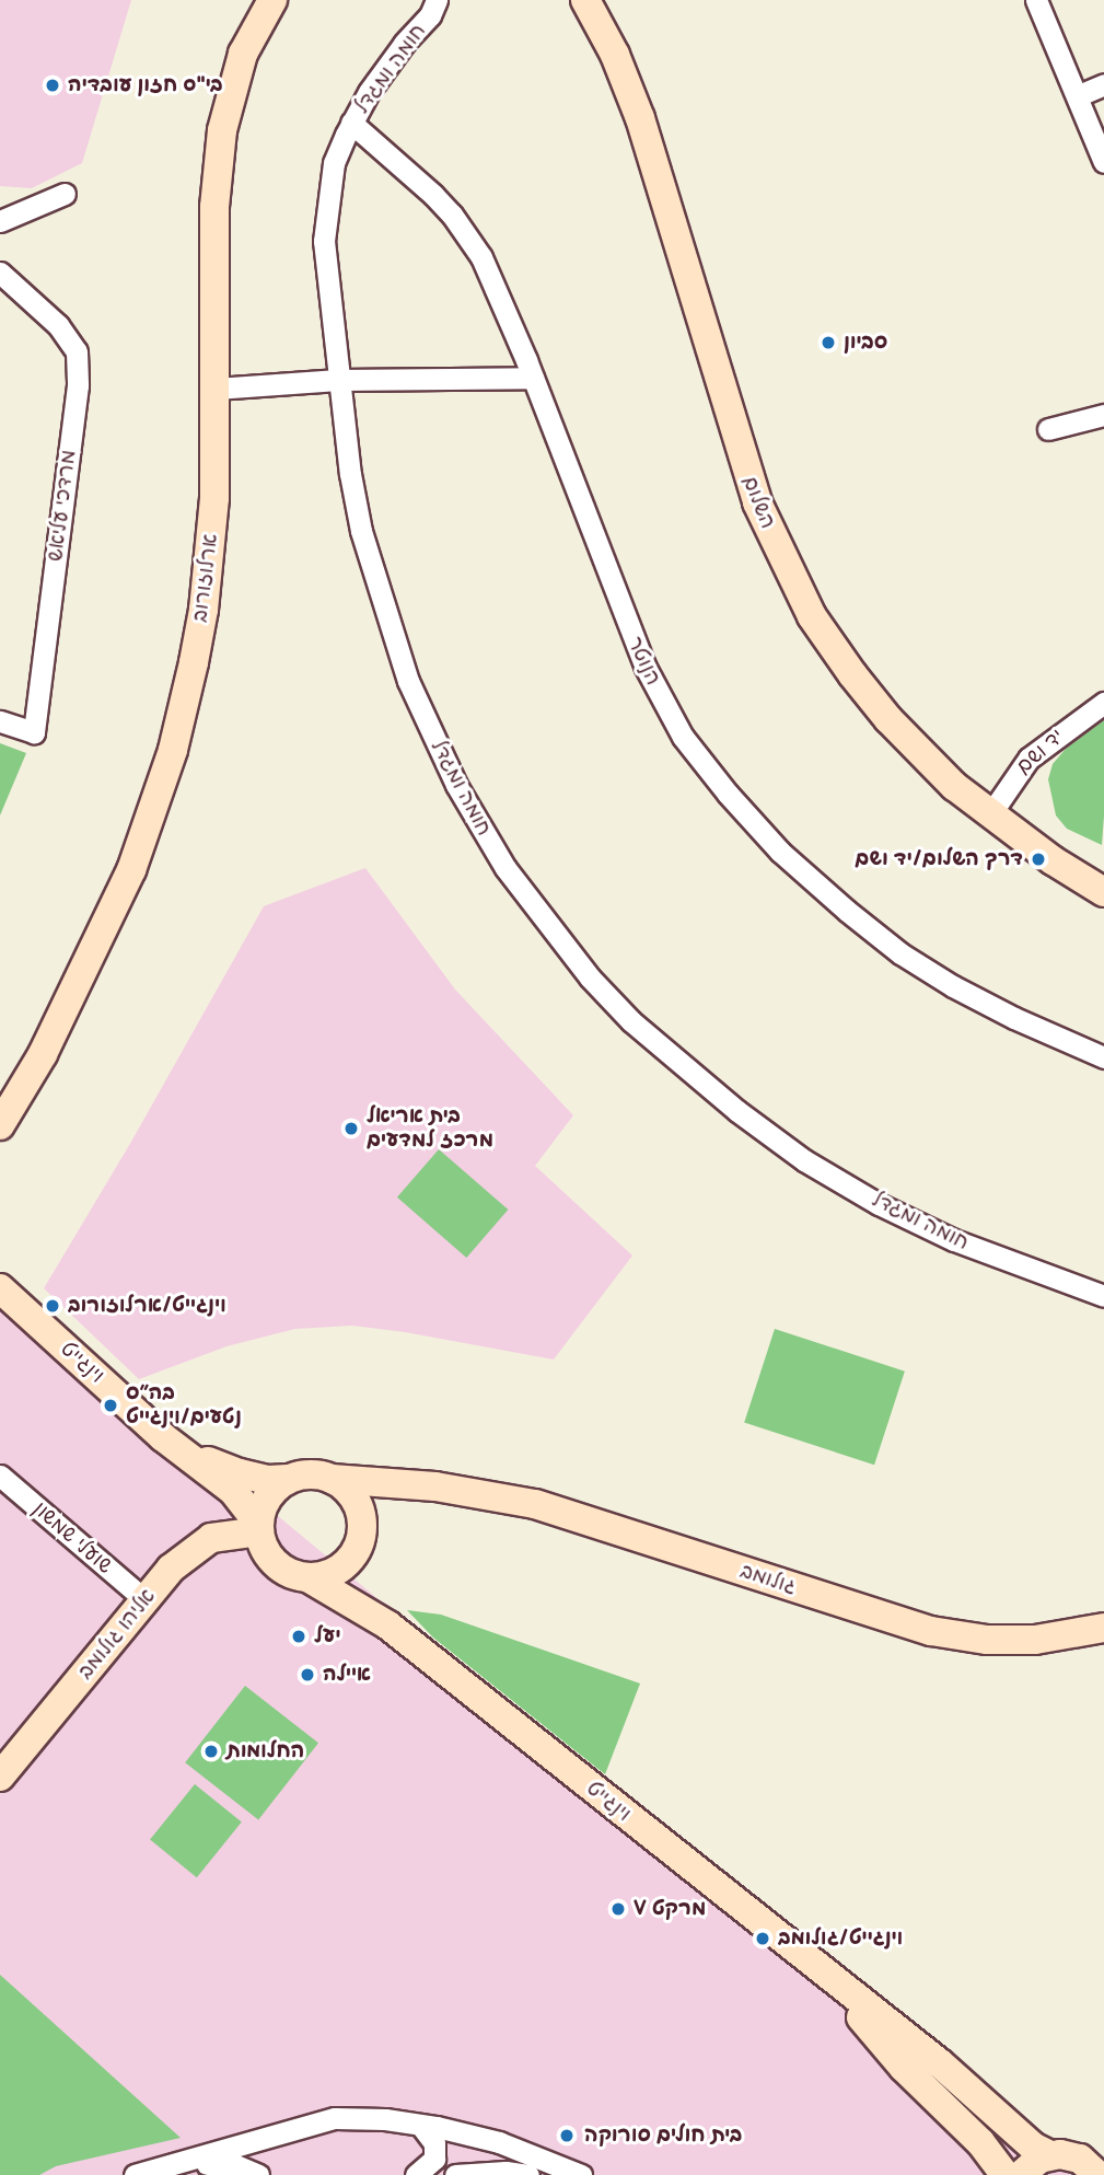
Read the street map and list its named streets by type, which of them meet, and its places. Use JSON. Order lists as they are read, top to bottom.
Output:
{
  "streets": {
    "street": [
      "חומה ומגדל",
      "השלום",
      "מרדכי עליאש",
      "ארלוזורוב",
      "הנוטר",
      "יד ושם",
      "וינגייט",
      "שועלי שמשון",
      "גולומב",
      "אליהו גולומב"
    ]
  },
  "crossings": [
    ["חומה ומגדל", "הנוטר"],
    ["השלום", "יד ושם"],
    ["וינגייט", "אליהו גולומב"],
    ["שועלי שמשון", "אליהו גולומב"]
  ],
  "places": [
    "בי\"ס חזון עובדיה",
    "סביון",
    "דרך השלום/יד ושם",
    "בית אריאל מרכז למדעים",
    "וינגייט/ארלוזורוב",
    "בה״ס נטעים/וינגייט",
    "יעל",
    "איילה",
    "החלומות",
    "V מרקט",
    "וינגייט/גולומב",
    "בית חולים סורוקה"
  ]
}
